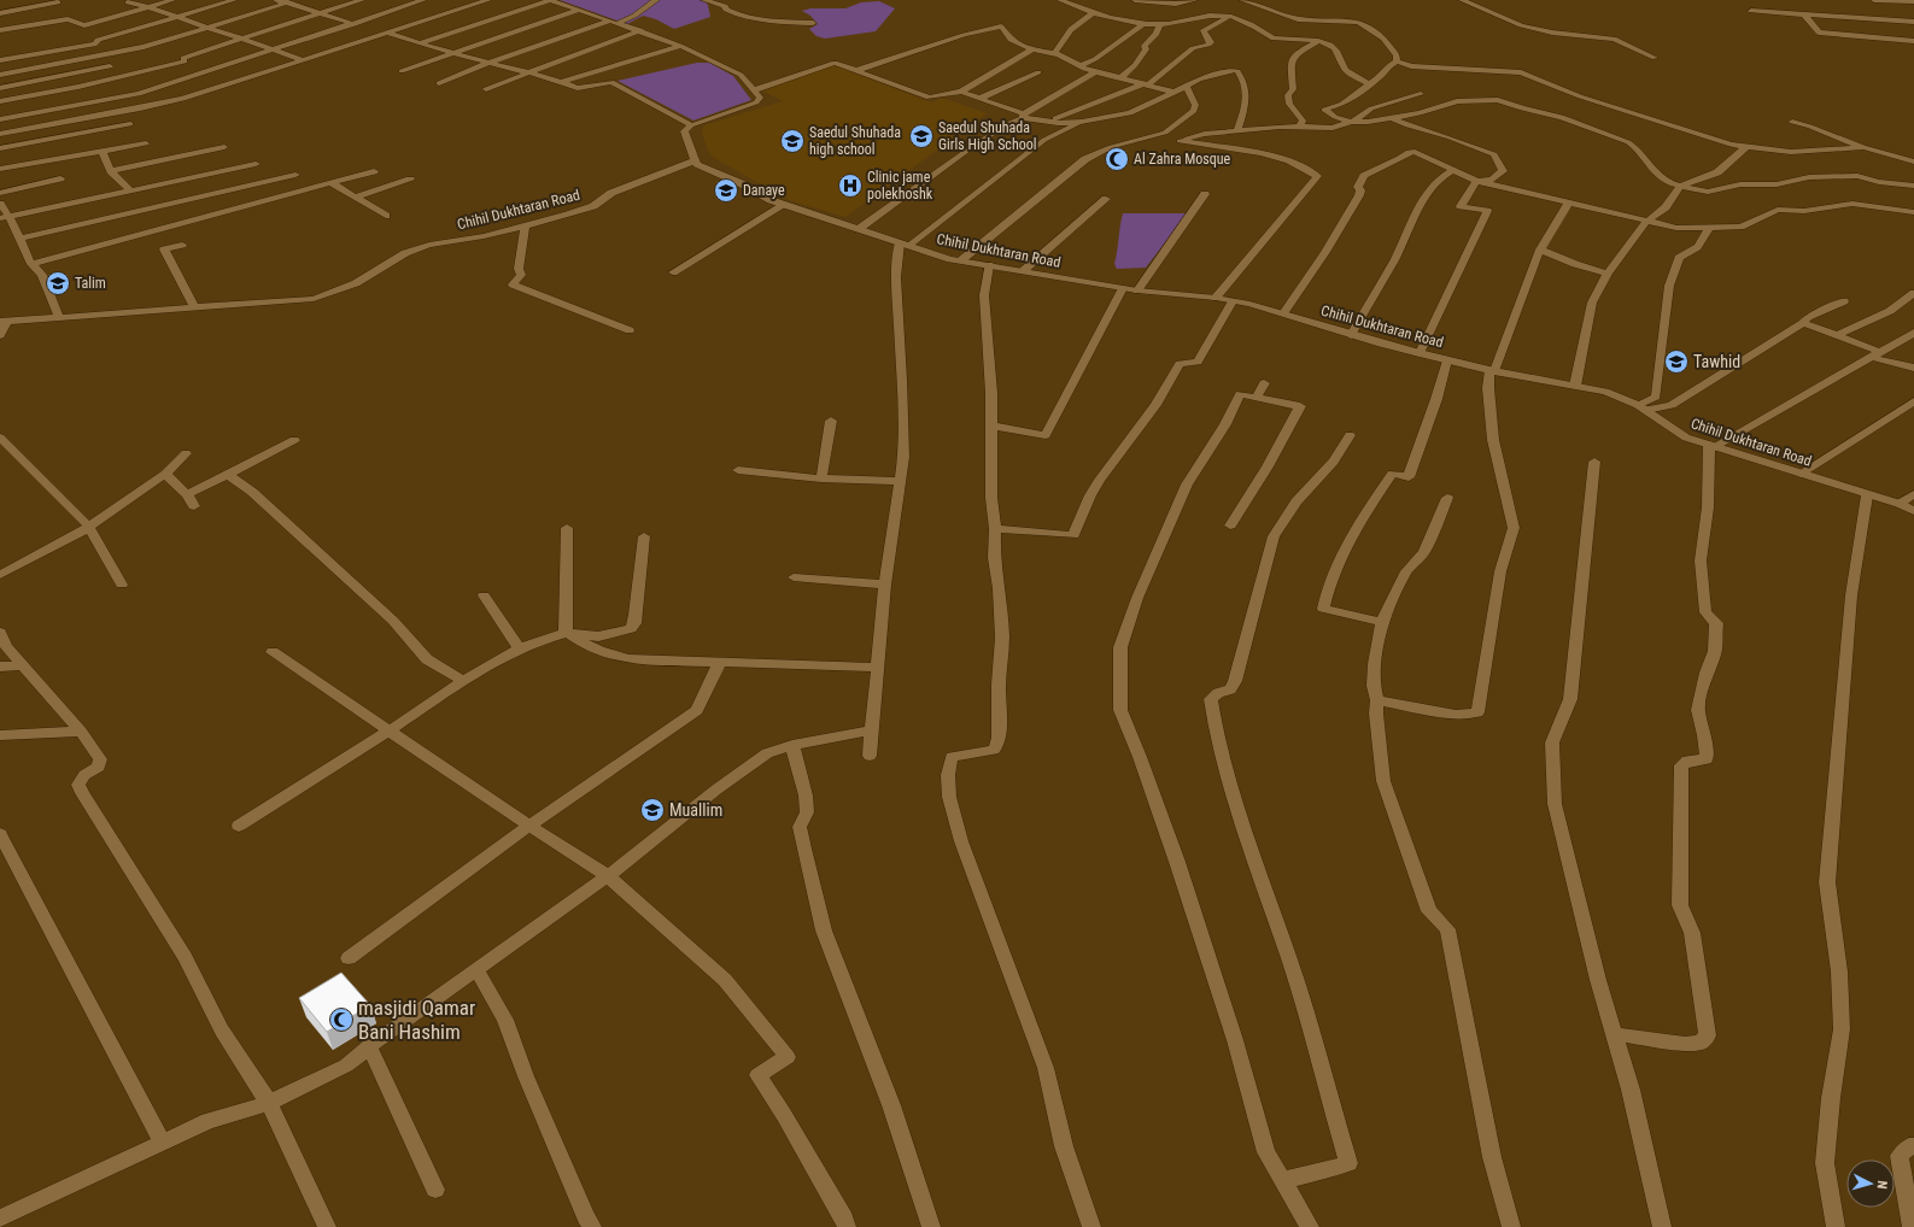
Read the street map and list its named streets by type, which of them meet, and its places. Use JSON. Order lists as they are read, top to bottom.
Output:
{
  "streets": {
    "street": ["Chihil Dukhtaran Road"]
  },
  "places": {
    "school or university": [
      "Saedul Shuhada Girls High School",
      "Saedul Shuhada high school",
      "Danaye",
      "Talim",
      "Tawhid",
      "Muallim"
    ],
    "mosque": ["Al Zahra Mosque", "masjidi Qamar Bani Hashim"],
    "hospital": ["Clinic jame polekhoshk"]
  },
  "north": "right"
}
